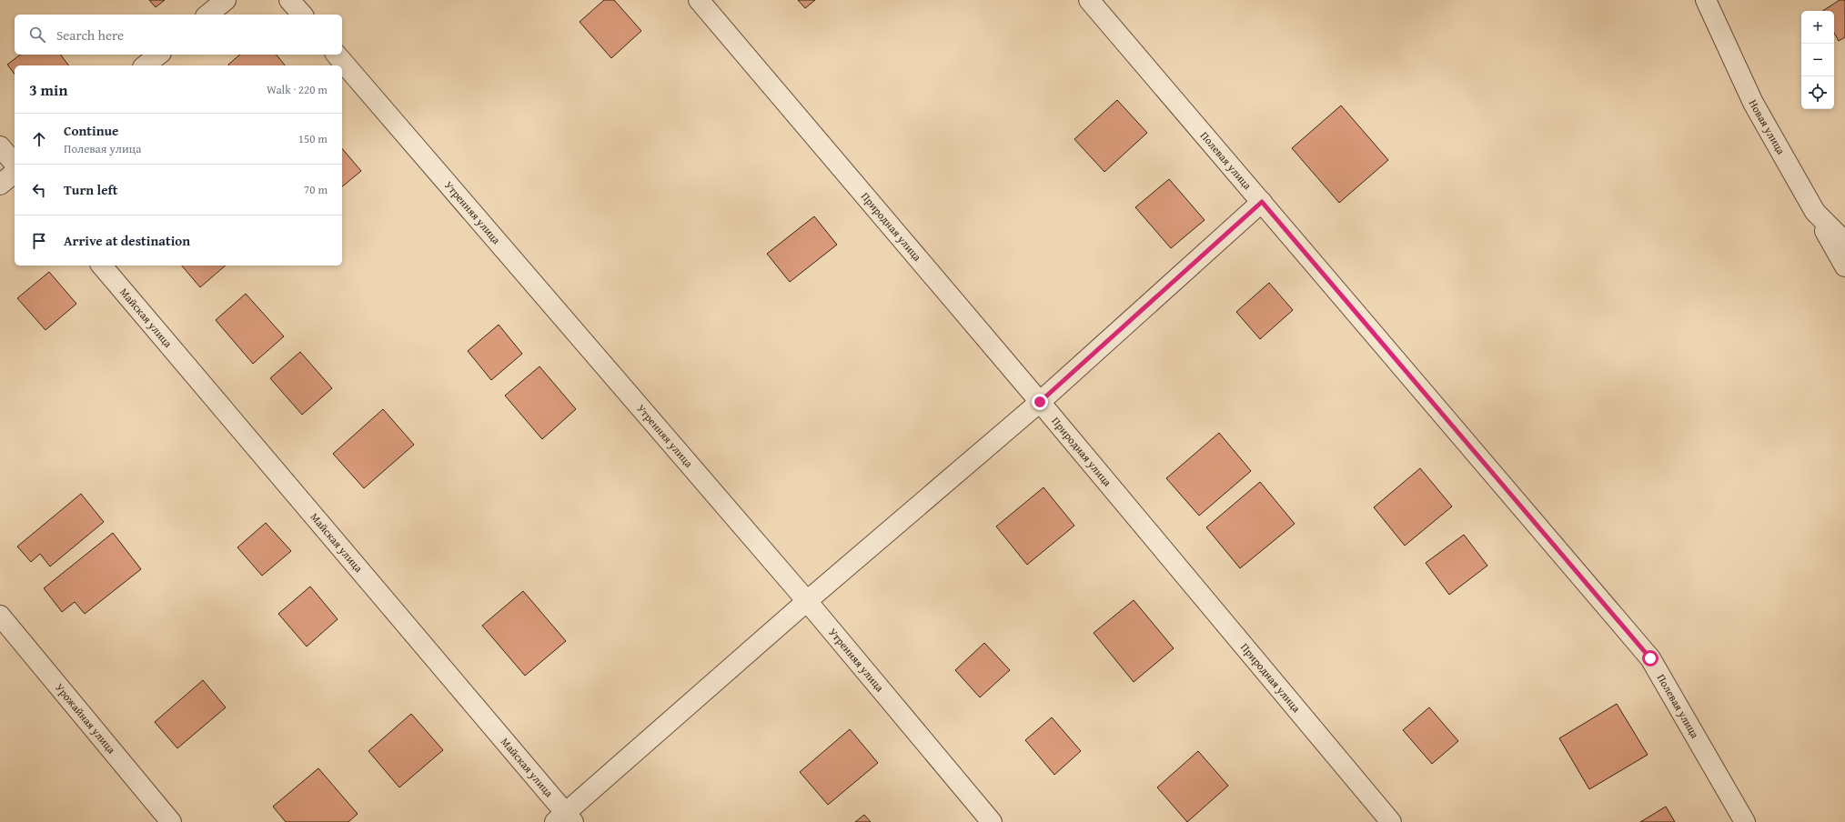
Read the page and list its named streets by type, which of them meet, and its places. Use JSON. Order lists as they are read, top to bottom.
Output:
{
  "streets": {
    "street": [
      "Новая улица",
      "Полевая улица",
      "Утренняя улица",
      "Природная улица",
      "Майская улица",
      "Урожайная улица"
    ]
  },
  "page": {
    "map_buttons": ["+", "−"],
    "search": "Search here",
    "heading": ["3 min", "Walk · 220 m"],
    "list": [
      ["Continue", "Полевая улица", "150 m"],
      ["Turn left", "70 m"],
      "Arrive at destination"
    ]
  }
}
